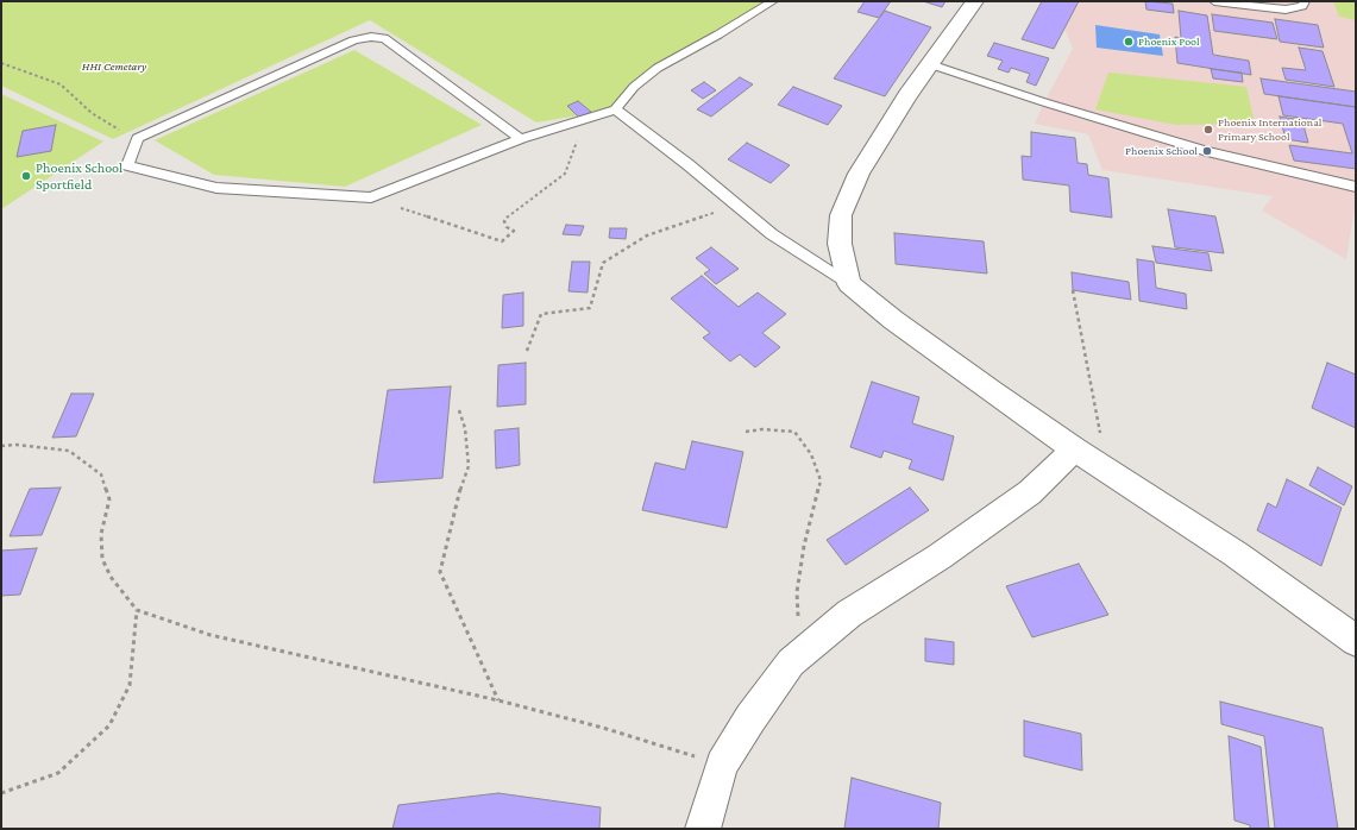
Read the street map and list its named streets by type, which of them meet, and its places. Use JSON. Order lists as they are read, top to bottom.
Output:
{
  "parks": ["HHI Cemetary"],
  "places": [
    "Phoenix Pool",
    "Phoenix International Primary School",
    "Phoenix School",
    "Phoenix School Sportfield"
  ]
}
